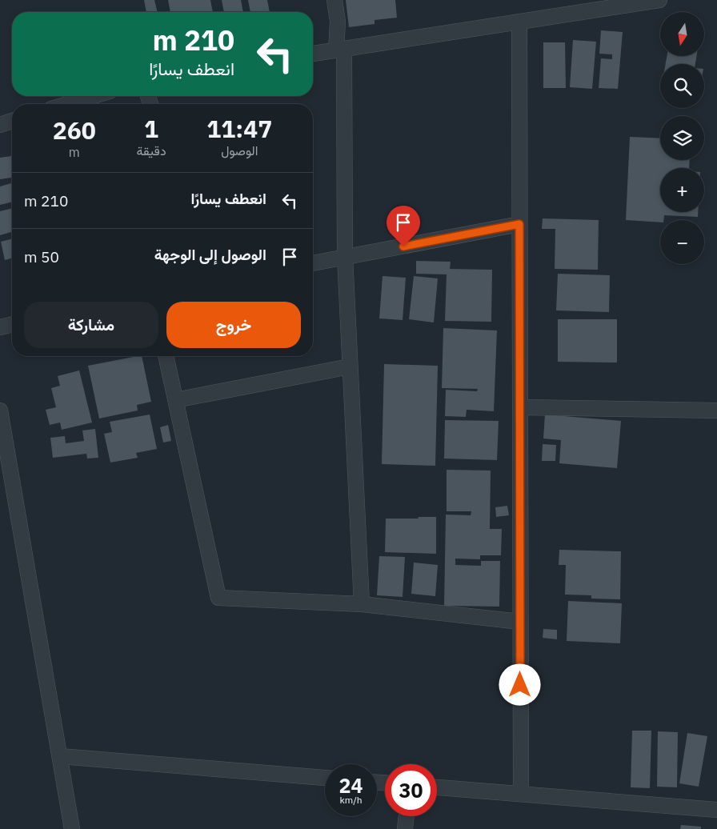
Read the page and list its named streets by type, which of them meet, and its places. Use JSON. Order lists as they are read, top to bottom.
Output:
{
  "north": "bottom",
  "page": {
    "map_buttons": ["+", "−"],
    "turn": ["210 m", "انعطف يسارًا"],
    "eta": [
      "11:47",
      "الوصول",
      "1",
      "دقيقة",
      "260",
      "m"
    ],
    "list": [
      {
        "name": "انعطف يسارًا",
        "value": "210 m"
      },
      {
        "name": "الوصول إلى الوجهة",
        "value": "50 m"
      }
    ],
    "buttons": ["خروج", "مشاركة"],
    "speed": "24 km/h",
    "limit": "30"
  }
}
